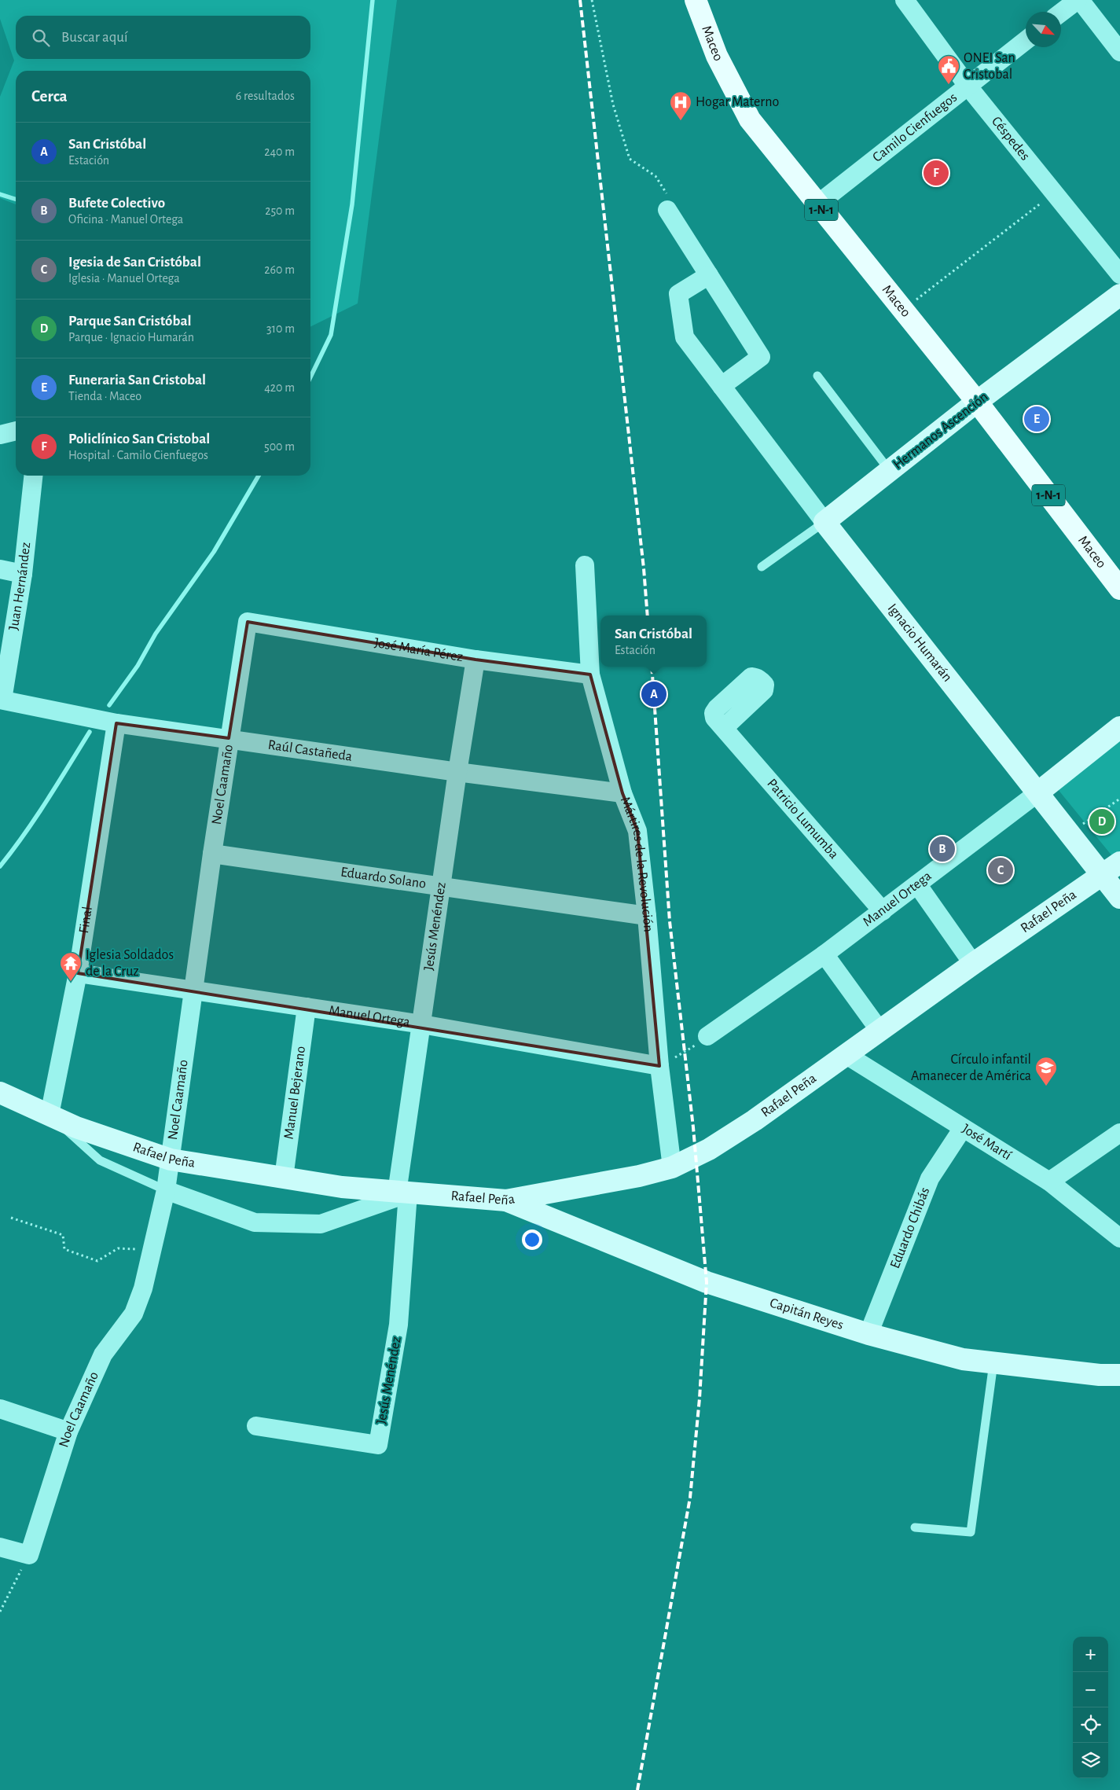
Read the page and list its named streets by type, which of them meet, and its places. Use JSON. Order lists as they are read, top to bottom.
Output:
{
  "streets": {
    "main road": ["Maceo", "1-N-1"],
    "street": [
      "Camilo Cienfuegos",
      "Céspedes",
      "Hermanos Ascención",
      "Juan Hernández",
      "Ignacio Humarán",
      "José María Pérez",
      "Raúl Castañeda",
      "Noel Caamaño",
      "Patricio Lumumba",
      "Mártires de la Revolución",
      "Eduardo Solano",
      "Manuel Ortega",
      "Rafael Peña",
      "Final",
      "Jesús Menéndez",
      "Manuel Bejerano",
      "José Martí",
      "Eduardo Chibás",
      "Capitán Reyes"
    ]
  },
  "crossings": [
    ["Maceo", "Camilo Cienfuegos"],
    ["Maceo", "Hermanos Ascención"],
    ["Camilo Cienfuegos", "Céspedes"],
    ["Hermanos Ascención", "Ignacio Humarán"],
    ["Juan Hernández", "Raúl Castañeda"],
    ["Ignacio Humarán", "Manuel Ortega"],
    ["Ignacio Humarán", "Rafael Peña"],
    ["José María Pérez", "Noel Caamaño"],
    ["José María Pérez", "Mártires de la Revolución"],
    ["José María Pérez", "Jesús Menéndez"],
    ["Raúl Castañeda", "Noel Caamaño"],
    ["Raúl Castañeda", "Mártires de la Revolución"],
    ["Raúl Castañeda", "Final"],
    ["Raúl Castañeda", "Jesús Menéndez"],
    ["Noel Caamaño", "Eduardo Solano"],
    ["Noel Caamaño", "Manuel Ortega"],
    ["Noel Caamaño", "Rafael Peña"],
    ["Patricio Lumumba", "Manuel Ortega"],
    ["Mártires de la Revolución", "Eduardo Solano"],
    ["Mártires de la Revolución", "Manuel Ortega"],
    ["Mártires de la Revolución", "Rafael Peña"],
    ["Eduardo Solano", "Jesús Menéndez"],
    ["Manuel Ortega", "Final"],
    ["Manuel Ortega", "Jesús Menéndez"],
    ["Manuel Ortega", "Manuel Bejerano"],
    ["Rafael Peña", "Final"],
    ["Rafael Peña", "Jesús Menéndez"],
    ["Rafael Peña", "Manuel Bejerano"],
    ["Rafael Peña", "José Martí"],
    ["Rafael Peña", "Capitán Reyes"],
    ["José Martí", "Eduardo Chibás"],
    ["Eduardo Chibás", "Capitán Reyes"]
  ],
  "places": {
    "public building": ["ONEI San Cristobal"],
    "hospital": ["Hogar Materno"],
    "temple": ["Iglesia Soldados de la Cruz"],
    "school or university": ["Círculo infantil Amanecer de América"]
  },
  "north": "bottom right",
  "page": {
    "search": "Buscar aquí",
    "heading": ["Cerca", "6 resultados"],
    "list": [
      {
        "mark": "A",
        "name": "San Cristóbal",
        "note": "Estación",
        "value": "240 m"
      },
      {
        "mark": "B",
        "name": "Bufete Colectivo",
        "note": "Oficina · Manuel Ortega",
        "value": "250 m"
      },
      {
        "mark": "C",
        "name": "Igesia de San Cristóbal",
        "note": "Iglesia · Manuel Ortega",
        "value": "260 m"
      },
      {
        "mark": "D",
        "name": "Parque San Cristóbal",
        "note": "Parque · Ignacio Humarán",
        "value": "310 m"
      },
      {
        "mark": "E",
        "name": "Funeraria San Cristobal",
        "note": "Tienda · Maceo",
        "value": "420 m"
      },
      {
        "mark": "F",
        "name": "Policlínico San Cristobal",
        "note": "Hospital · Camilo Cienfuegos",
        "value": "500 m"
      }
    ],
    "pins": [
      "F",
      "E",
      "A",
      "D",
      "B",
      "C"
    ],
    "popup": ["San Cristóbal", "Estación"],
    "map_buttons": ["+", "−"]
  }
}
